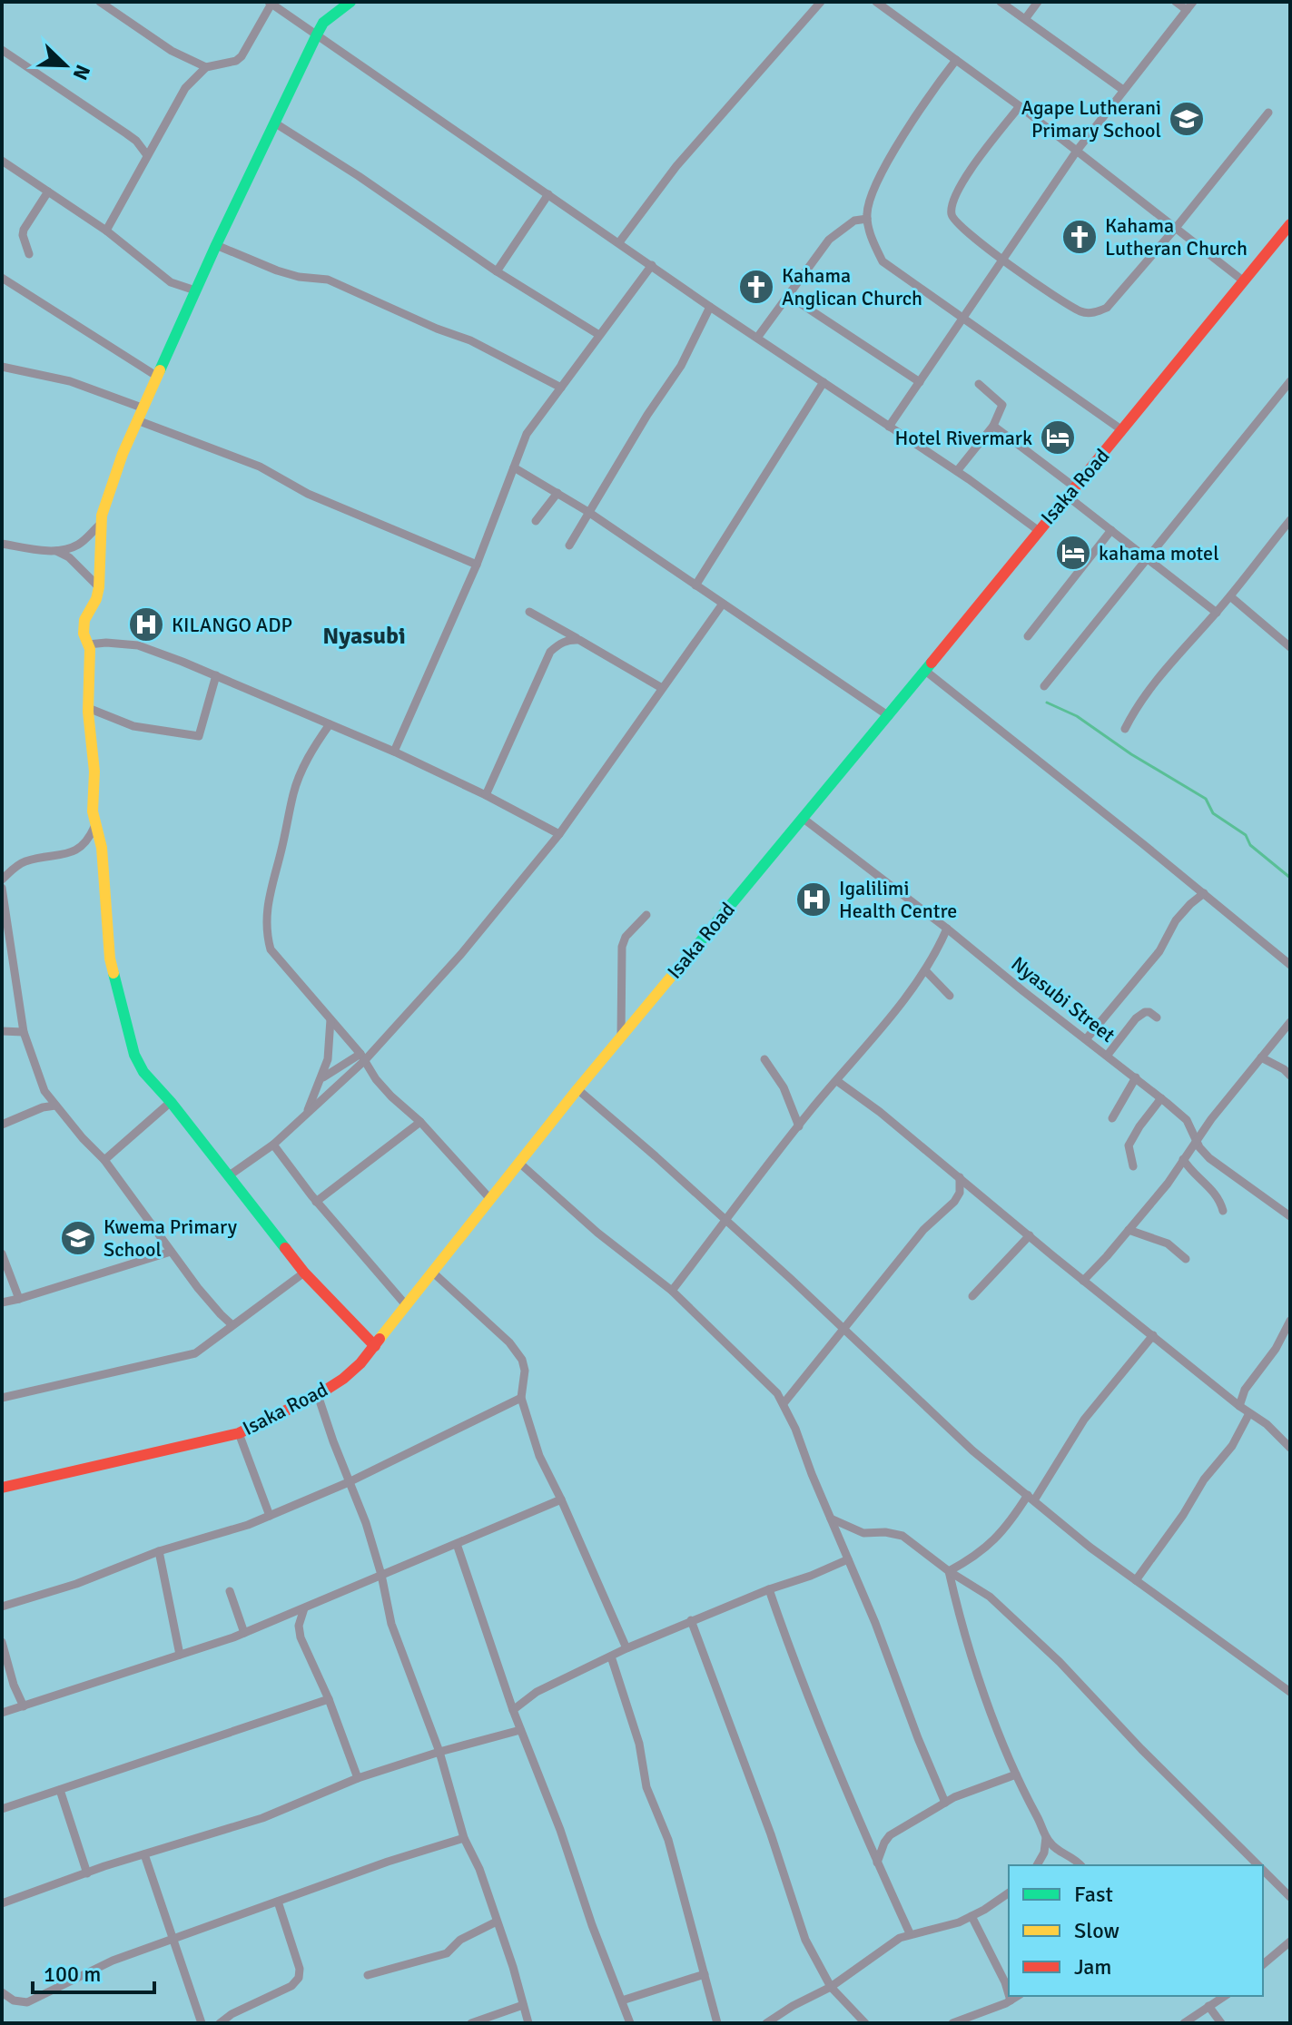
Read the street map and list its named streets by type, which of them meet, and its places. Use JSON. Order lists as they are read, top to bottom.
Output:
{
  "streets": {
    "street": ["Isaka Road", "Nyasubi Street"]
  },
  "crossings": [
    ["Isaka Road", "Nyasubi Street"]
  ],
  "districts": ["Nyasubi"],
  "places": {
    "school or university": ["Agape Lutherani Primary School", "Kwema Primary School"],
    "church": ["Kahama Lutheran Church", "Kahama Anglican Church"],
    "hotel": ["Hotel Rivermark", "kahama motel"],
    "hospital": ["KILANGO ADP", "Igalilimi Health Centre"]
  },
  "legend": ["Fast", "Slow", "Jam"],
  "scale_bar": "100 m",
  "north": "bottom right"
}
